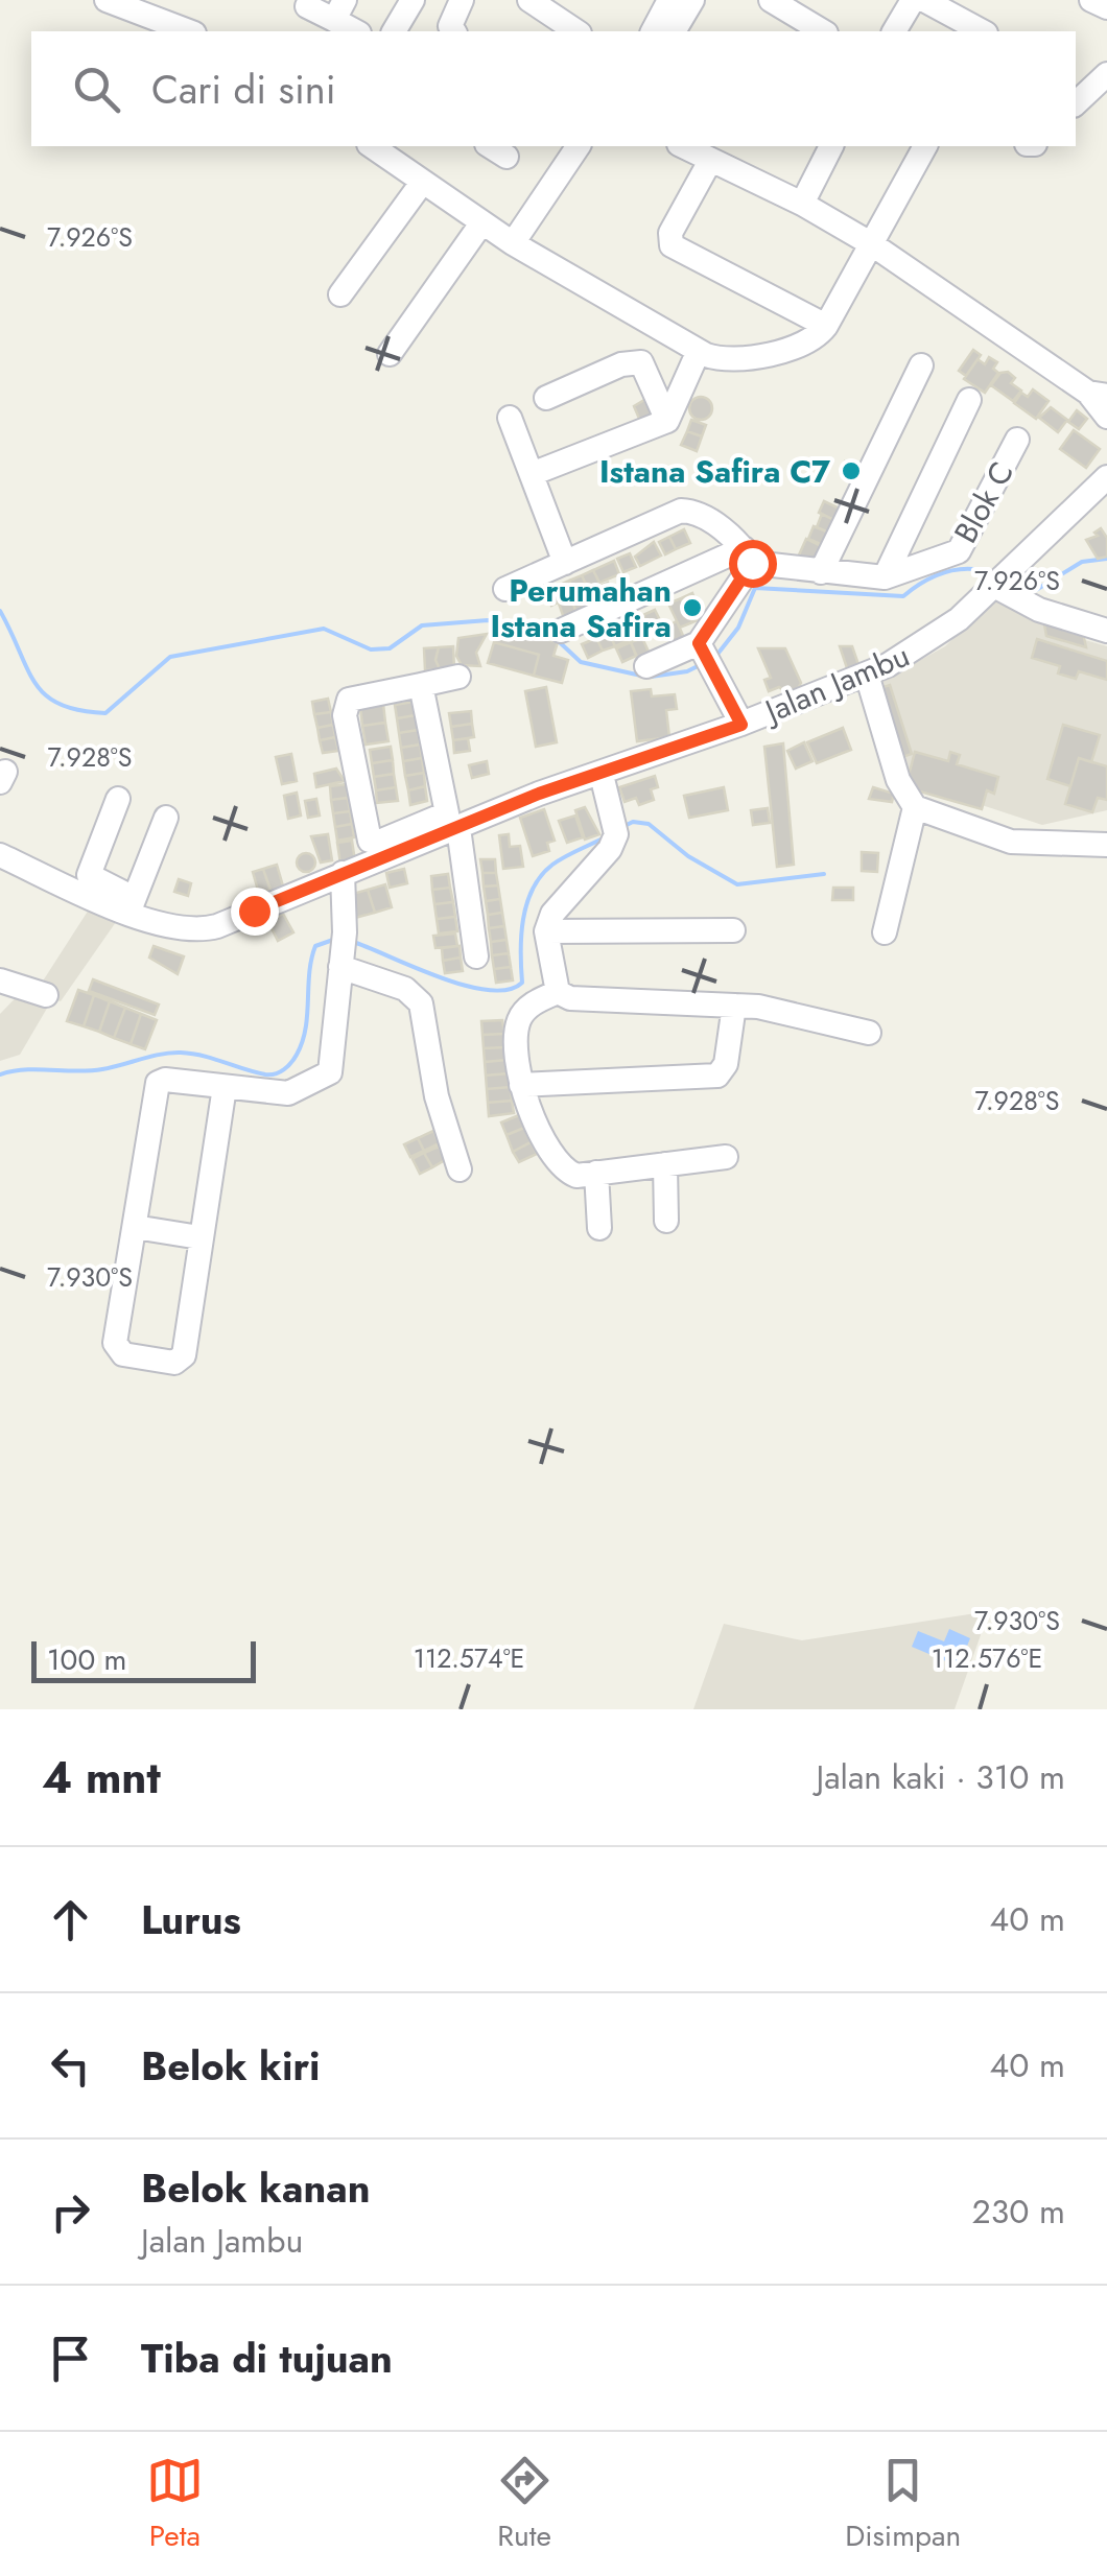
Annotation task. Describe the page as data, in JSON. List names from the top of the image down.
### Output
{
  "streets": {
    "street": ["Blok C", "Jalan Jambu"]
  },
  "places": ["Istana Safira C7", "Perumahan Istana Safira"],
  "scale_bar": "100 m",
  "page": {
    "search": "Cari di sini",
    "scale": "100 m",
    "heading": ["4 mnt", "Jalan kaki · 310 m"],
    "list": [
      ["Lurus", "40 m"],
      ["Belok kiri", "40 m"],
      ["Belok kanan", "Jalan Jambu", "230 m"],
      "Tiba di tujuan"
    ],
    "nav": ["Peta", "Rute", "Disimpan"]
  },
  "coordinates": [
    "7.926°S",
    "7.928°S",
    "7.930°S",
    "112.574°E",
    "112.576°E"
  ]
}
